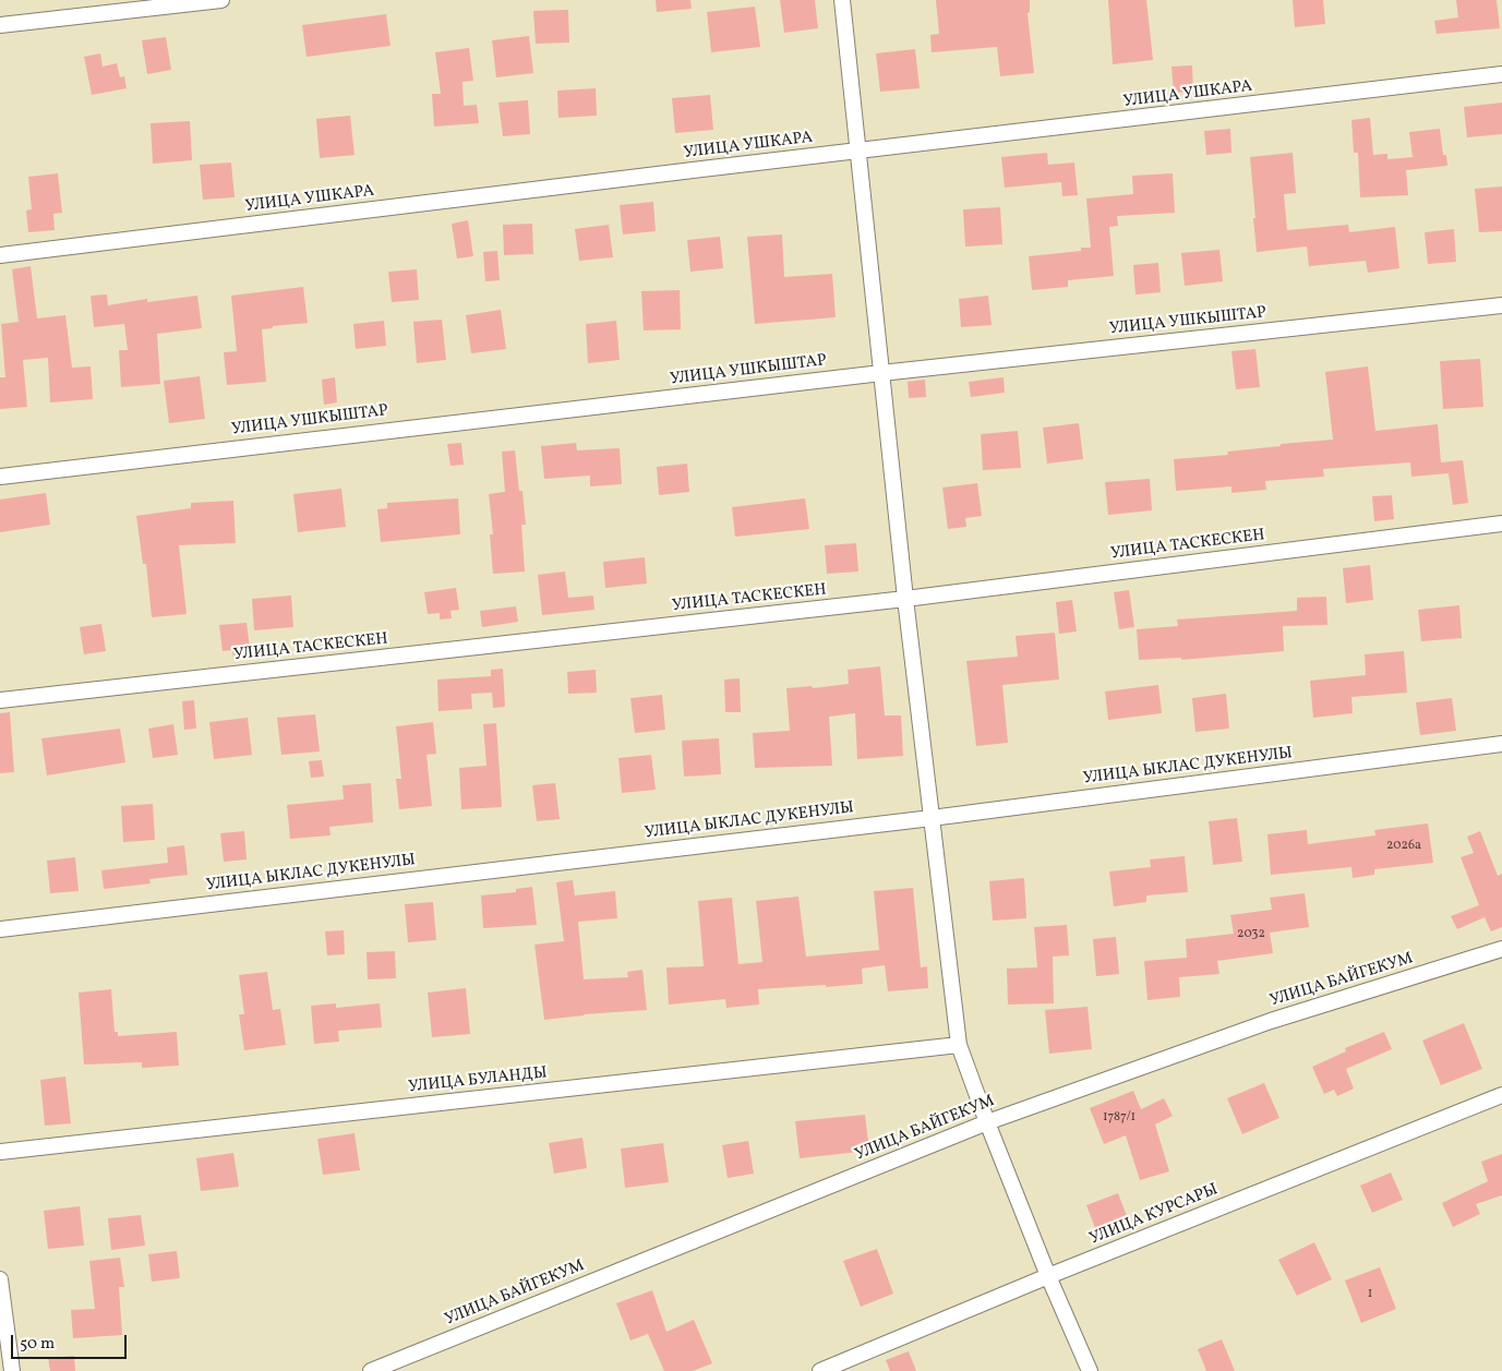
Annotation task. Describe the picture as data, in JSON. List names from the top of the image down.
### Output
{
  "streets": {
    "street": [
      "УЛИЦА УШКАРА",
      "УЛИЦА УШКЫШТАР",
      "УЛИЦА ТАСКЕСКЕН",
      "УЛИЦА ЫКЛАС ДУКЕНУЛЫ",
      "УЛИЦА БАЙГЕКУМ",
      "УЛИЦА БУЛАНДЫ",
      "УЛИЦА КУРСАРЫ"
    ]
  },
  "house_numbers": [
    "2026а",
    "2032",
    "1787/1",
    "1"
  ],
  "scale_bar": "50 m"
}
